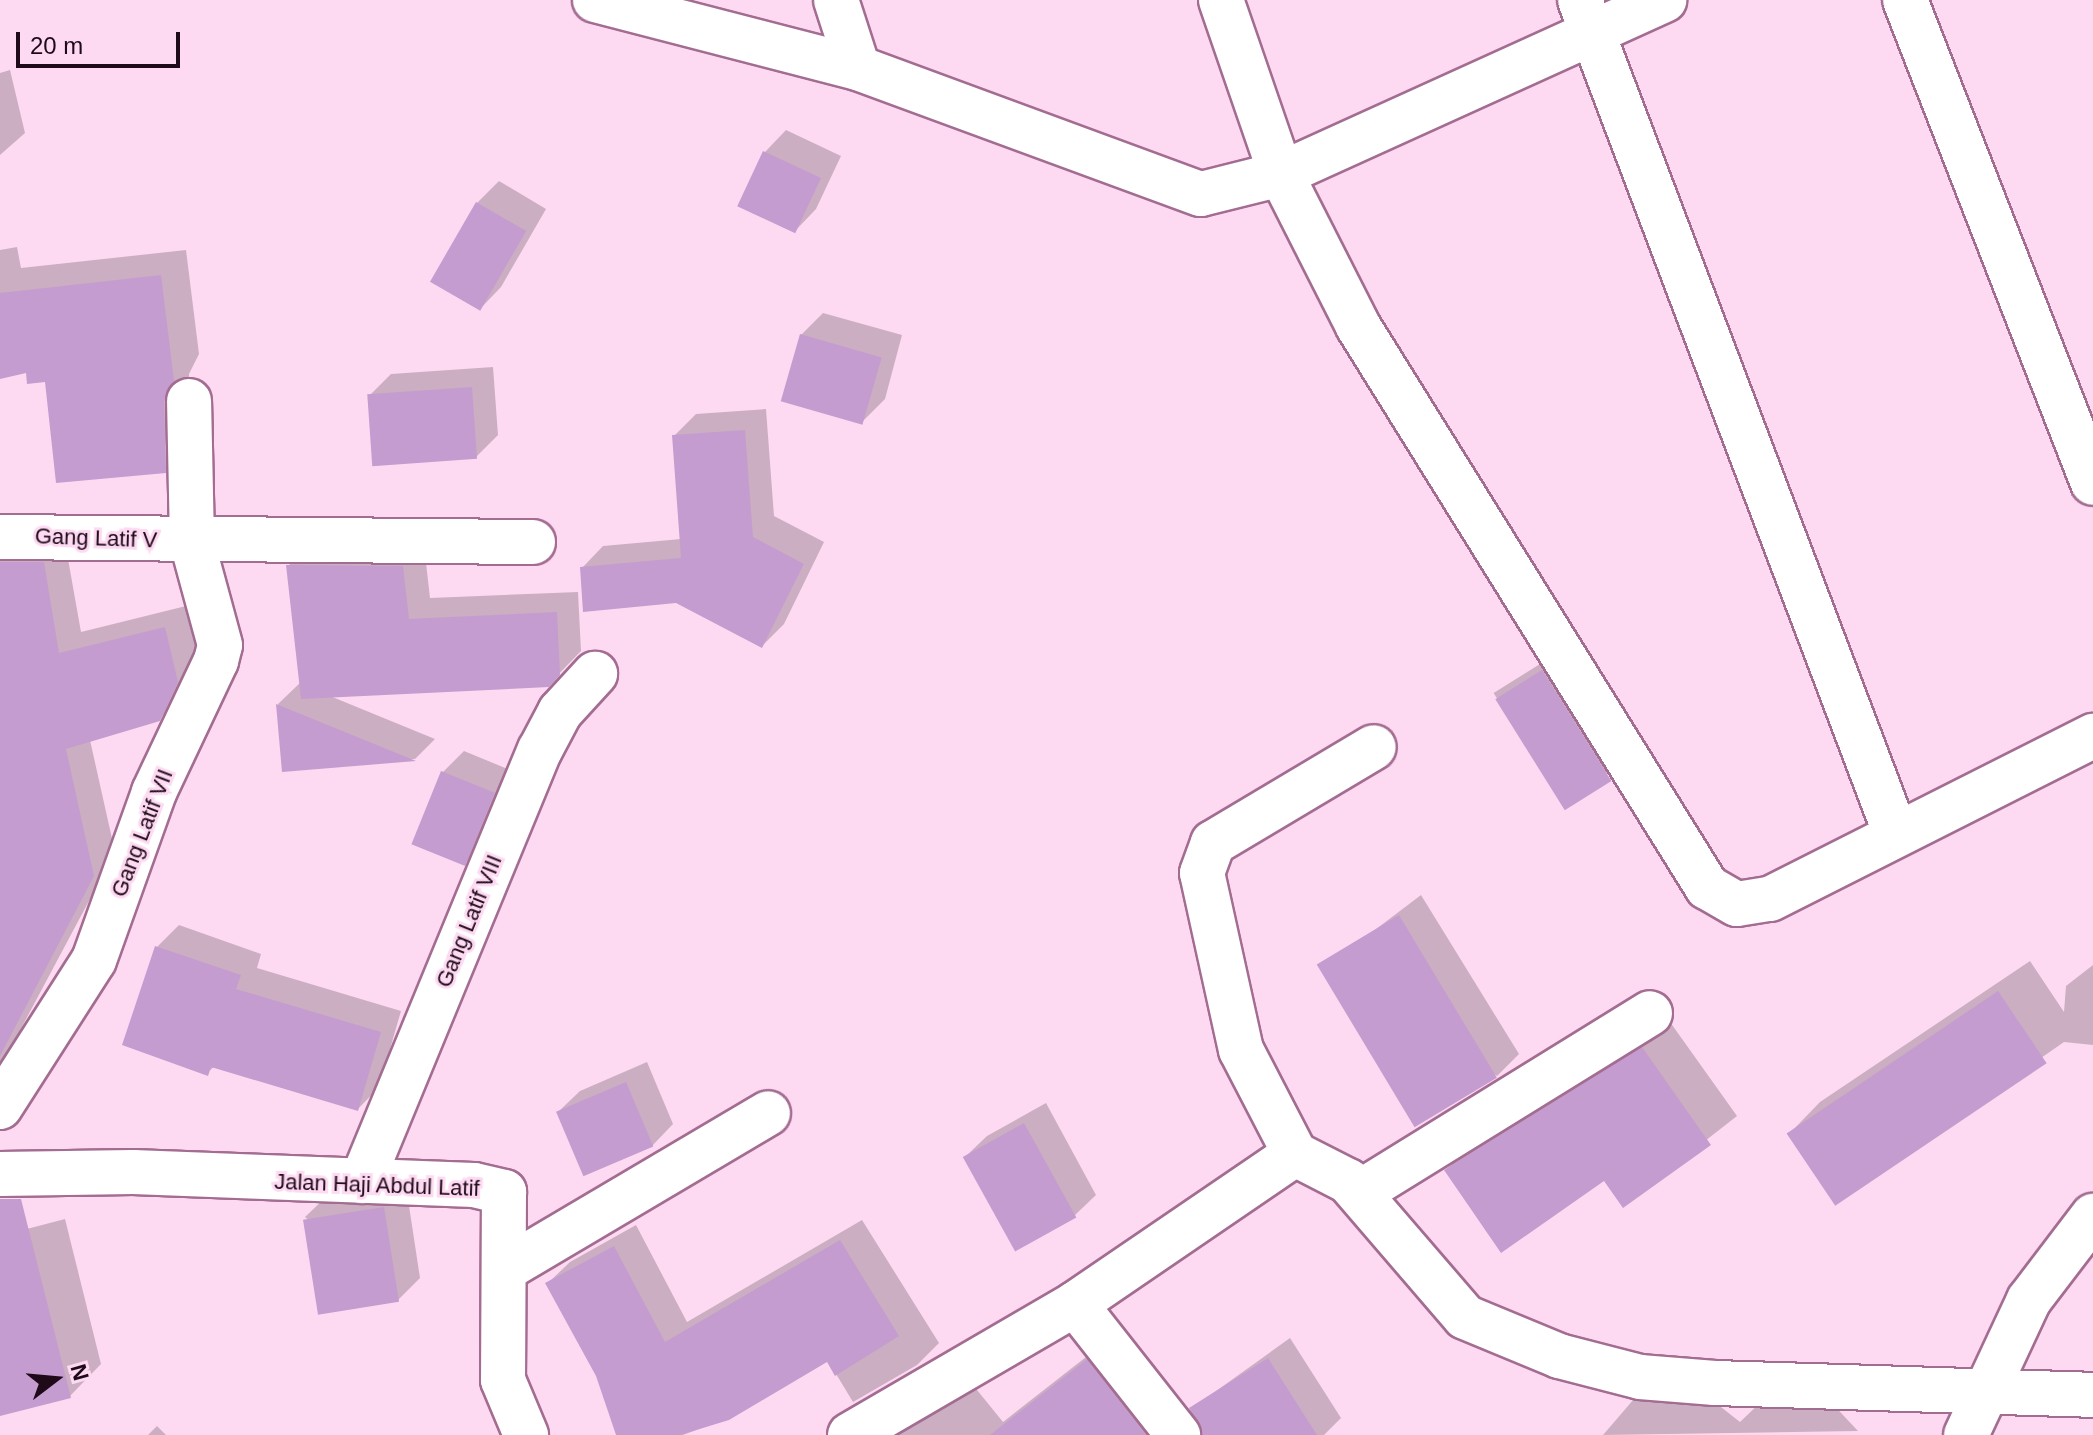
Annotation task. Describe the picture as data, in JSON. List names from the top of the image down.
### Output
{
  "streets": {
    "street": [
      "Gang Latif V",
      "Gang Latif VII",
      "Gang Latif VIII",
      "Jalan Haji Abdul Latif"
    ]
  },
  "crossings": [
    ["Gang Latif V", "Gang Latif VII"],
    ["Gang Latif VIII", "Jalan Haji Abdul Latif"]
  ],
  "scale_bar": "20 m",
  "north": "right"
}
